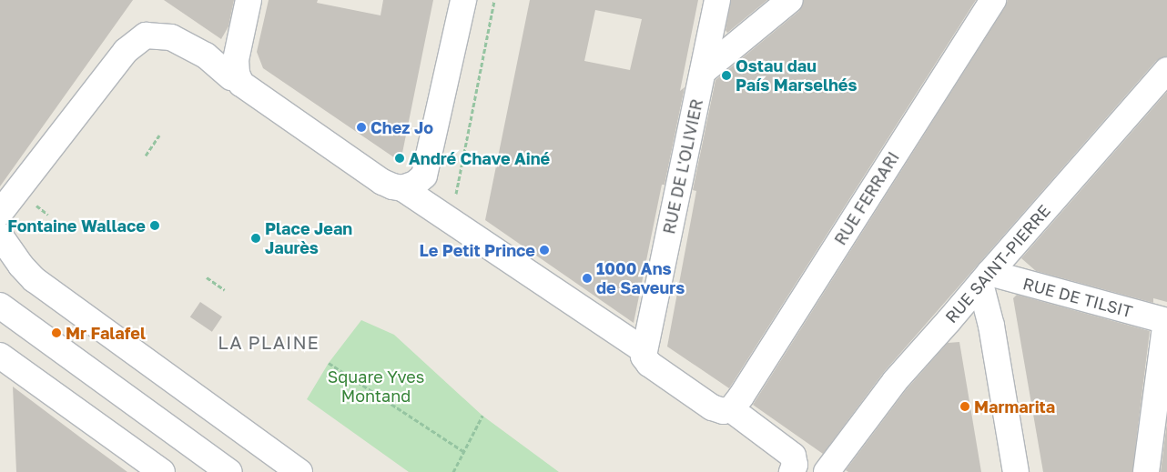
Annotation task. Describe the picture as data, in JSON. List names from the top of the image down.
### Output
{
  "streets": {
    "street": [
      "RUE DE L'OLIVIER",
      "RUE FERRARI",
      "RUE SAINT-PIERRE",
      "RUE DE TILSIT"
    ]
  },
  "crossings": [
    ["RUE SAINT-PIERRE", "RUE DE TILSIT"]
  ],
  "districts": ["LA PLAINE"],
  "parks": ["Square Yves Montand"],
  "places": [
    "Ostau dau País Marselhés",
    "Chez Jo",
    "André Chave Ainé",
    "Fontaine Wallace",
    "Place Jean Jaurès",
    "Le Petit Prince",
    "1000 Ans de Saveurs",
    "Mr Falafel",
    "Marmarita"
  ]
}
